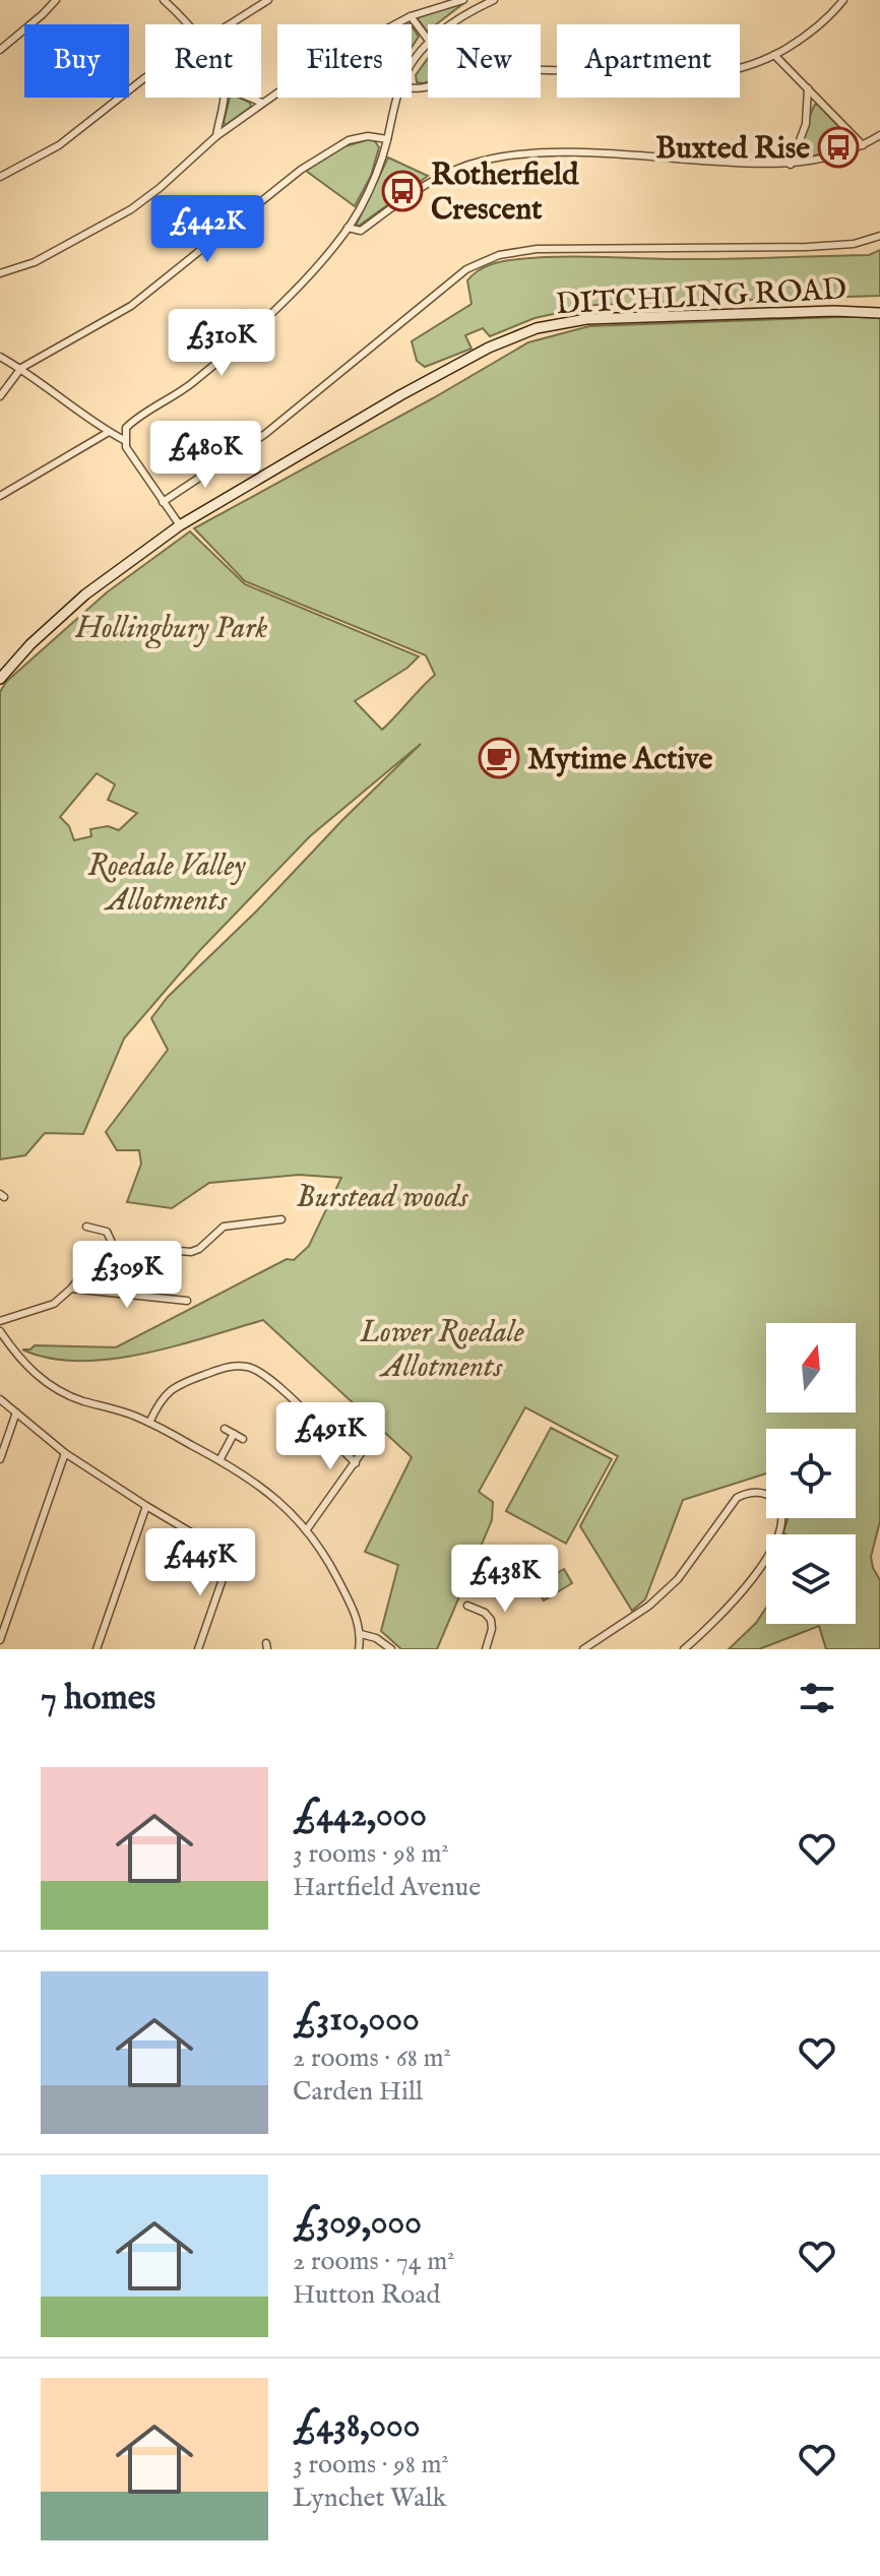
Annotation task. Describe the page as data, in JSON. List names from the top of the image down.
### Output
{
  "streets": {
    "street": ["DITCHLING ROAD"]
  },
  "parks": [
    "Hollingbury Park",
    "Roedale Valley Allotments",
    "Burstead woods",
    "Lower Roedale Allotments"
  ],
  "places": {
    "bus stop": ["Buxted Rise", "Rotherfield Crescent"],
    "cafe": ["Mytime Active"]
  },
  "north": "top",
  "page": {
    "chip": [
      "Buy",
      "Rent",
      "Filters",
      "New",
      "Apartment"
    ],
    "price": [
      "£442K",
      "£310K",
      "£480K",
      "£309K",
      "£491K",
      "£445K",
      "£438K"
    ],
    "heading": "7 homes",
    "list": [
      {
        "name": "£442,000",
        "note": "3 rooms · 98 m² · Hartfield Avenue"
      },
      {
        "name": "£310,000",
        "note": "2 rooms · 68 m² · Carden Hill"
      },
      {
        "name": "£309,000",
        "note": "2 rooms · 74 m² · Hutton Road"
      },
      {
        "name": "£438,000",
        "note": "3 rooms · 98 m² · Lynchet Walk"
      }
    ]
  }
}
